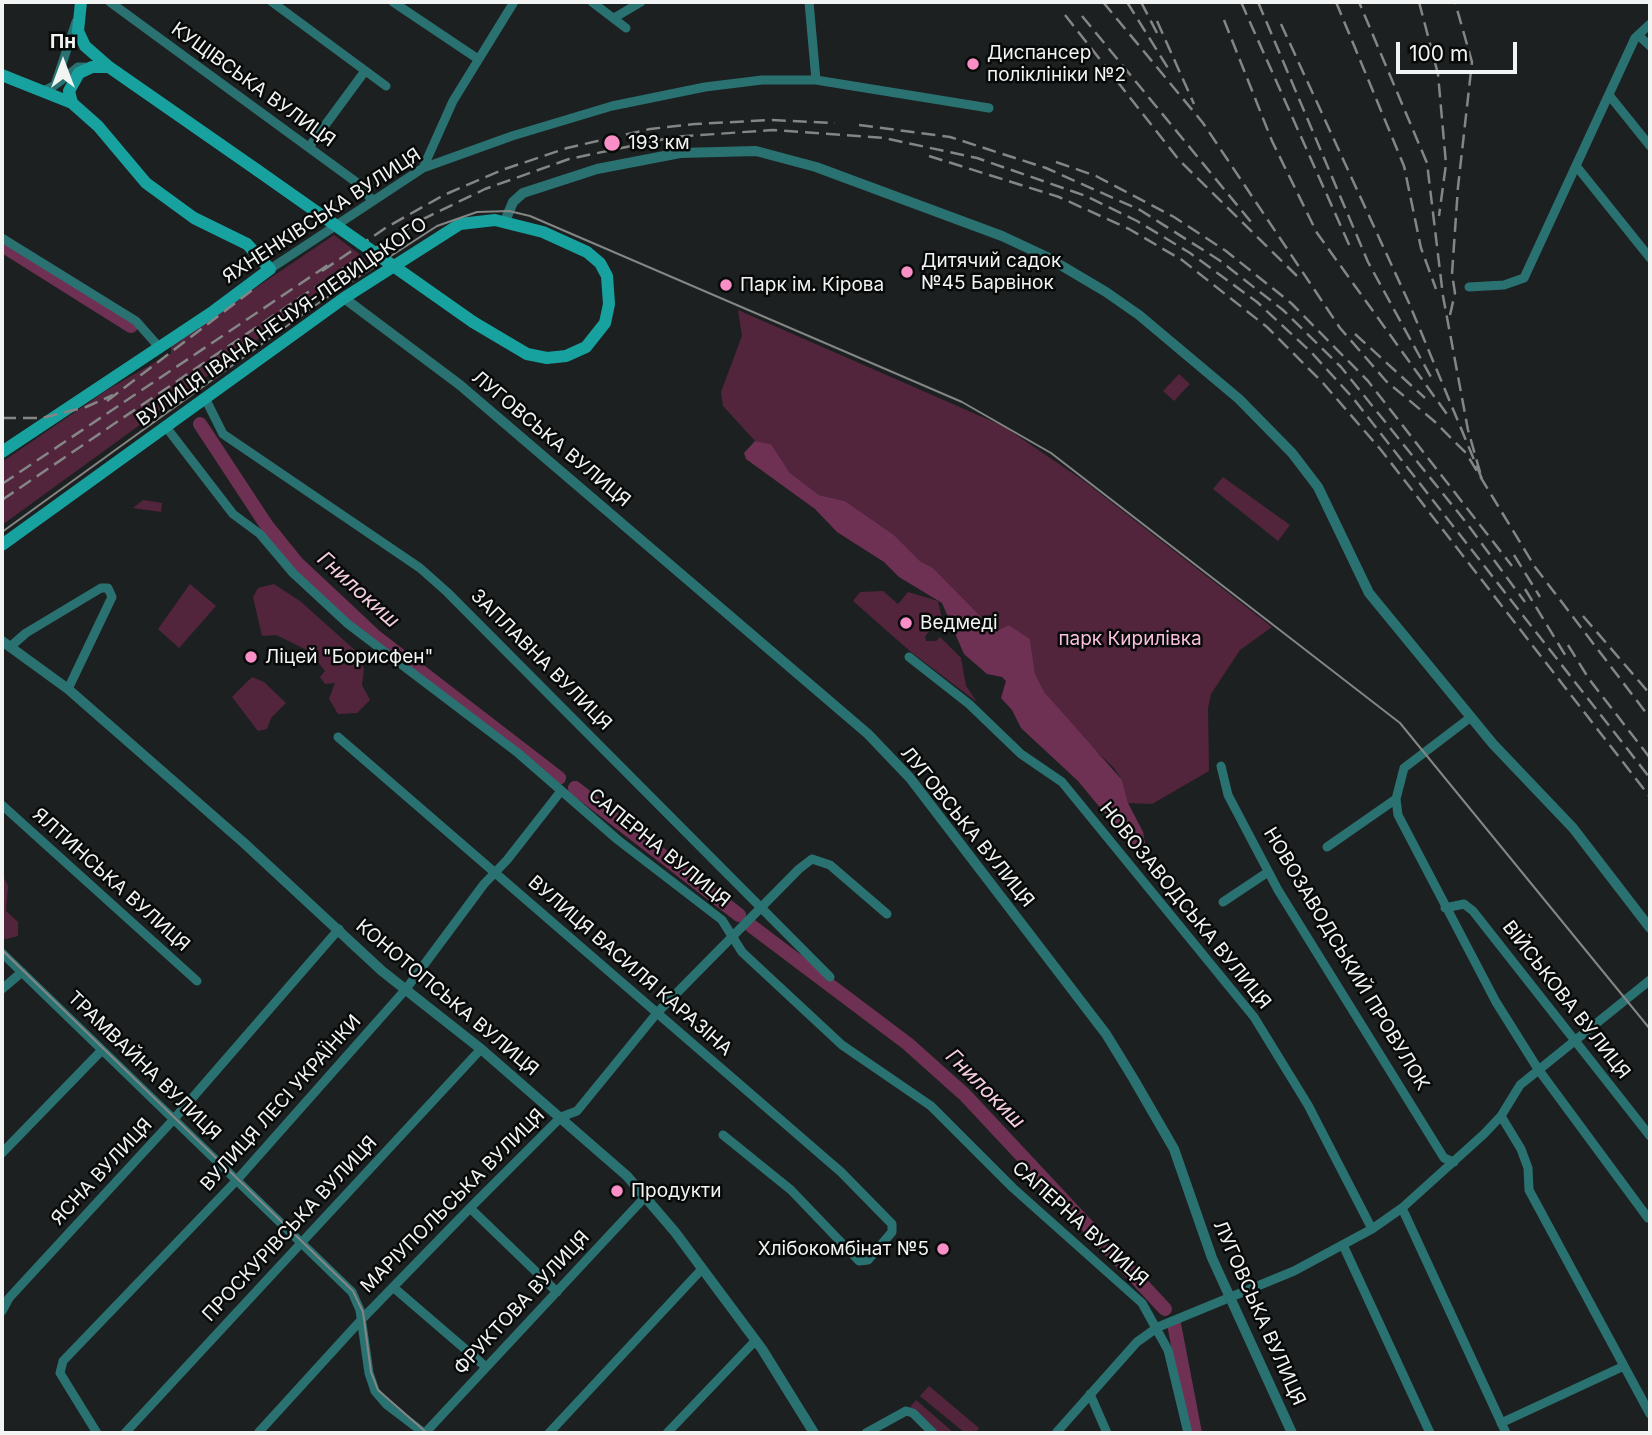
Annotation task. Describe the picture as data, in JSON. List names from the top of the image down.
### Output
{
  "streets": {
    "main road": ["ЯХНЕНКІВСЬКА ВУЛИЦЯ", "ВУЛИЦЯ ІВАНА НЕЧУЯ-ЛЕВИЦЬКОГО"],
    "street": [
      "КУЩІВСЬКА ВУЛИЦЯ",
      "ЛУГОВСЬКА ВУЛИЦЯ",
      "ЗАПЛАВНА ВУЛИЦЯ",
      "САПЕРНА ВУЛИЦЯ",
      "ЯЛТИНСЬКА ВУЛИЦЯ",
      "НОВОЗАВОДСЬКА ВУЛИЦЯ",
      "НОВОЗАВОДСЬКИЙ ПРОВУЛОК",
      "ВУЛИЦЯ ВАСИЛЯ КАРАЗІНА",
      "КОНОТОПСЬКА ВУЛИЦЯ",
      "ВІЙСЬКОВА ВУЛИЦЯ",
      "ТРАМВАЙНА ВУЛИЦЯ",
      "ВУЛИЦЯ ЛЕСІ УКРАЇНКИ",
      "ЯСНА ВУЛИЦЯ",
      "МАРІУПОЛЬСЬКА ВУЛИЦЯ",
      "ПРОСКУРІВСЬКА ВУЛИЦЯ",
      "ФРУКТОВА ВУЛИЦЯ"
    ]
  },
  "crossings": [
    ["КУЩІВСЬКА ВУЛИЦЯ", "ЯХНЕНКІВСЬКА ВУЛИЦЯ"],
    ["ВУЛИЦЯ ІВАНА НЕЧУЯ-ЛЕВИЦЬКОГО", "ЛУГОВСЬКА ВУЛИЦЯ"],
    ["ВУЛИЦЯ ІВАНА НЕЧУЯ-ЛЕВИЦЬКОГО", "ЗАПЛАВНА ВУЛИЦЯ"],
    ["ВУЛИЦЯ ІВАНА НЕЧУЯ-ЛЕВИЦЬКОГО", "САПЕРНА ВУЛИЦЯ"],
    ["ЗАПЛАВНА ВУЛИЦЯ", "МАРІУПОЛЬСЬКА ВУЛИЦЯ"],
    ["САПЕРНА ВУЛИЦЯ", "ВУЛИЦЯ ЛЕСІ УКРАЇНКИ"],
    ["САПЕРНА ВУЛИЦЯ", "МАРІУПОЛЬСЬКА ВУЛИЦЯ"],
    ["ВУЛИЦЯ ВАСИЛЯ КАРАЗІНА", "ВУЛИЦЯ ЛЕСІ УКРАЇНКИ"],
    ["ВУЛИЦЯ ВАСИЛЯ КАРАЗІНА", "МАРІУПОЛЬСЬКА ВУЛИЦЯ"],
    ["КОНОТОПСЬКА ВУЛИЦЯ", "ВУЛИЦЯ ЛЕСІ УКРАЇНКИ"],
    ["КОНОТОПСЬКА ВУЛИЦЯ", "ЯСНА ВУЛИЦЯ"],
    ["КОНОТОПСЬКА ВУЛИЦЯ", "МАРІУПОЛЬСЬКА ВУЛИЦЯ"],
    ["КОНОТОПСЬКА ВУЛИЦЯ", "ПРОСКУРІВСЬКА ВУЛИЦЯ"],
    ["КОНОТОПСЬКА ВУЛИЦЯ", "ФРУКТОВА ВУЛИЦЯ"],
    ["ТРАМВАЙНА ВУЛИЦЯ", "ВУЛИЦЯ ЛЕСІ УКРАЇНКИ"],
    ["ТРАМВАЙНА ВУЛИЦЯ", "ЯСНА ВУЛИЦЯ"],
    ["ТРАМВАЙНА ВУЛИЦЯ", "МАРІУПОЛЬСЬКА ВУЛИЦЯ"],
    ["ТРАМВАЙНА ВУЛИЦЯ", "ПРОСКУРІВСЬКА ВУЛИЦЯ"],
    ["ТРАМВАЙНА ВУЛИЦЯ", "ФРУКТОВА ВУЛИЦЯ"]
  ],
  "water": ["Гнилокиш"],
  "parks": ["парк Кирилівка"],
  "places": [
    "Диспансер поліклініки №2",
    "193 км",
    "Дитячий садок №45 Барвінок",
    "Парк ім. Кірова",
    "Ведмеді",
    "Ліцей \"Борисфен\"",
    "Продукти",
    "Хлібокомбінат №5"
  ],
  "scale_bar": "100 m",
  "north": "top"
}
